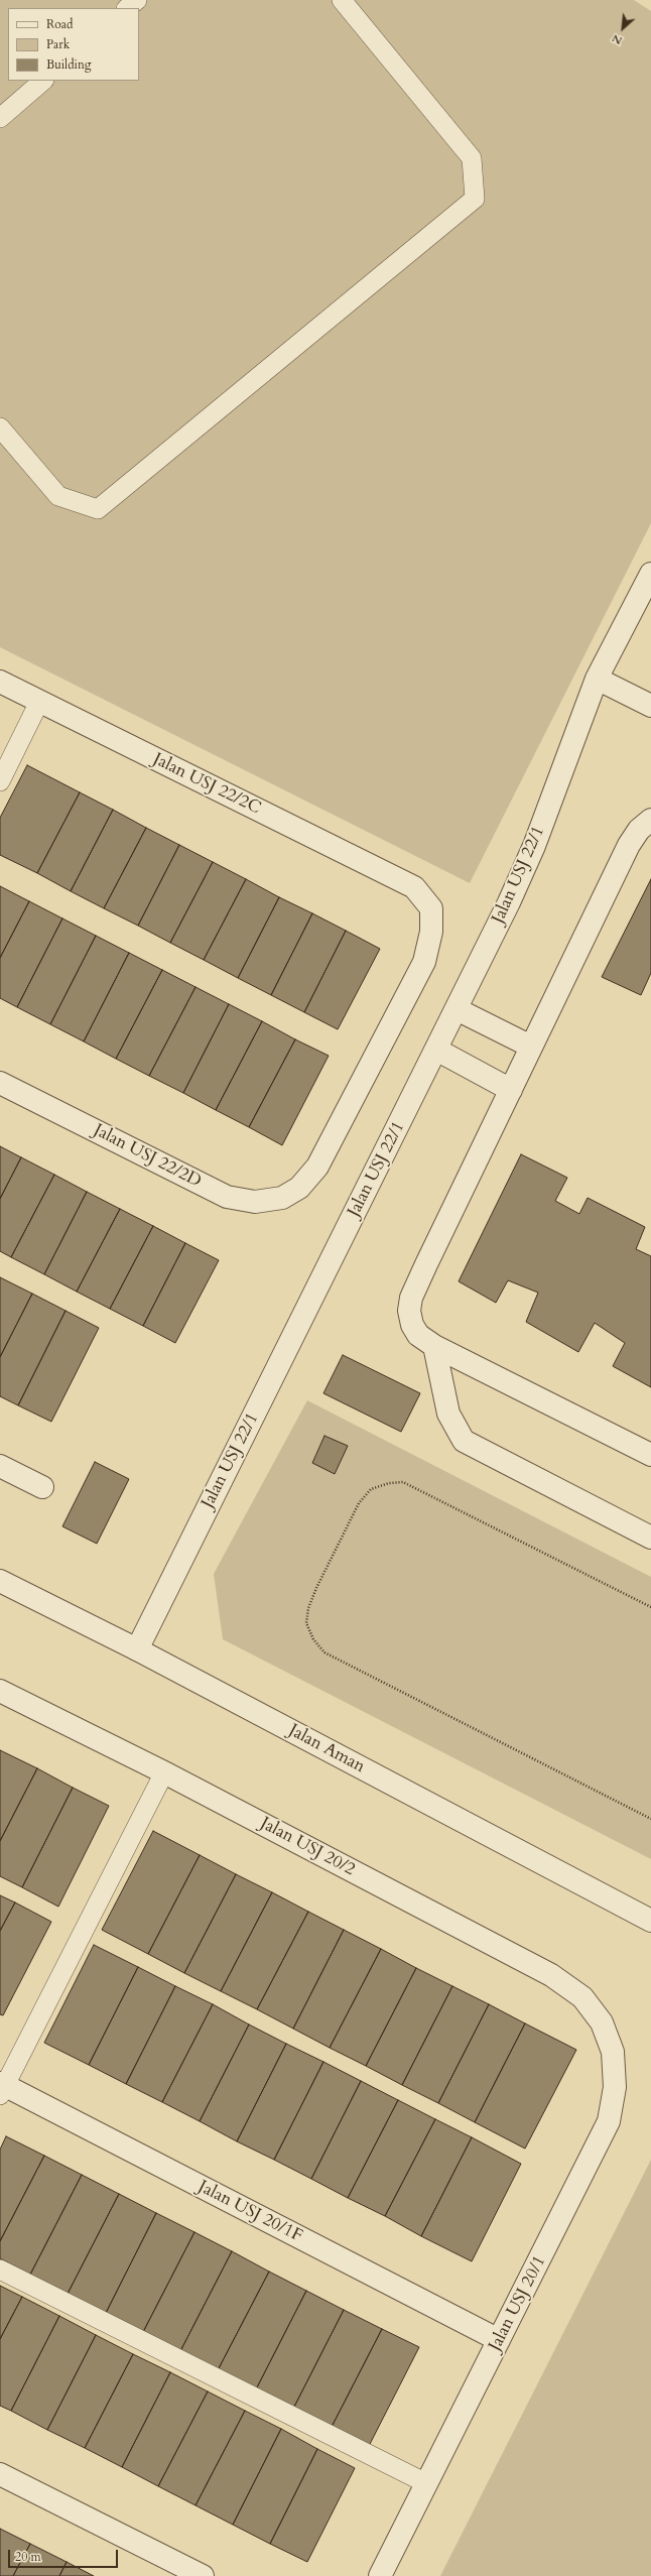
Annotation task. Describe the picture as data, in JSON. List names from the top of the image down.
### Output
{
  "streets": {
    "street": [
      "Jalan USJ 22/2C",
      "Jalan USJ 22/1",
      "Jalan USJ 22/2D",
      "Jalan Aman",
      "Jalan USJ 20/2",
      "Jalan USJ 20/1F",
      "Jalan USJ 20/1"
    ]
  },
  "crossings": [
    ["Jalan USJ 22/2C", "Jalan USJ 22/2D"],
    ["Jalan USJ 22/1", "Jalan Aman"],
    ["Jalan USJ 20/2", "Jalan USJ 20/1"],
    ["Jalan USJ 20/1F", "Jalan USJ 20/1"]
  ],
  "legend": ["Road", "Park", "Building"],
  "scale_bar": "20 m",
  "north": "bottom left"
}
